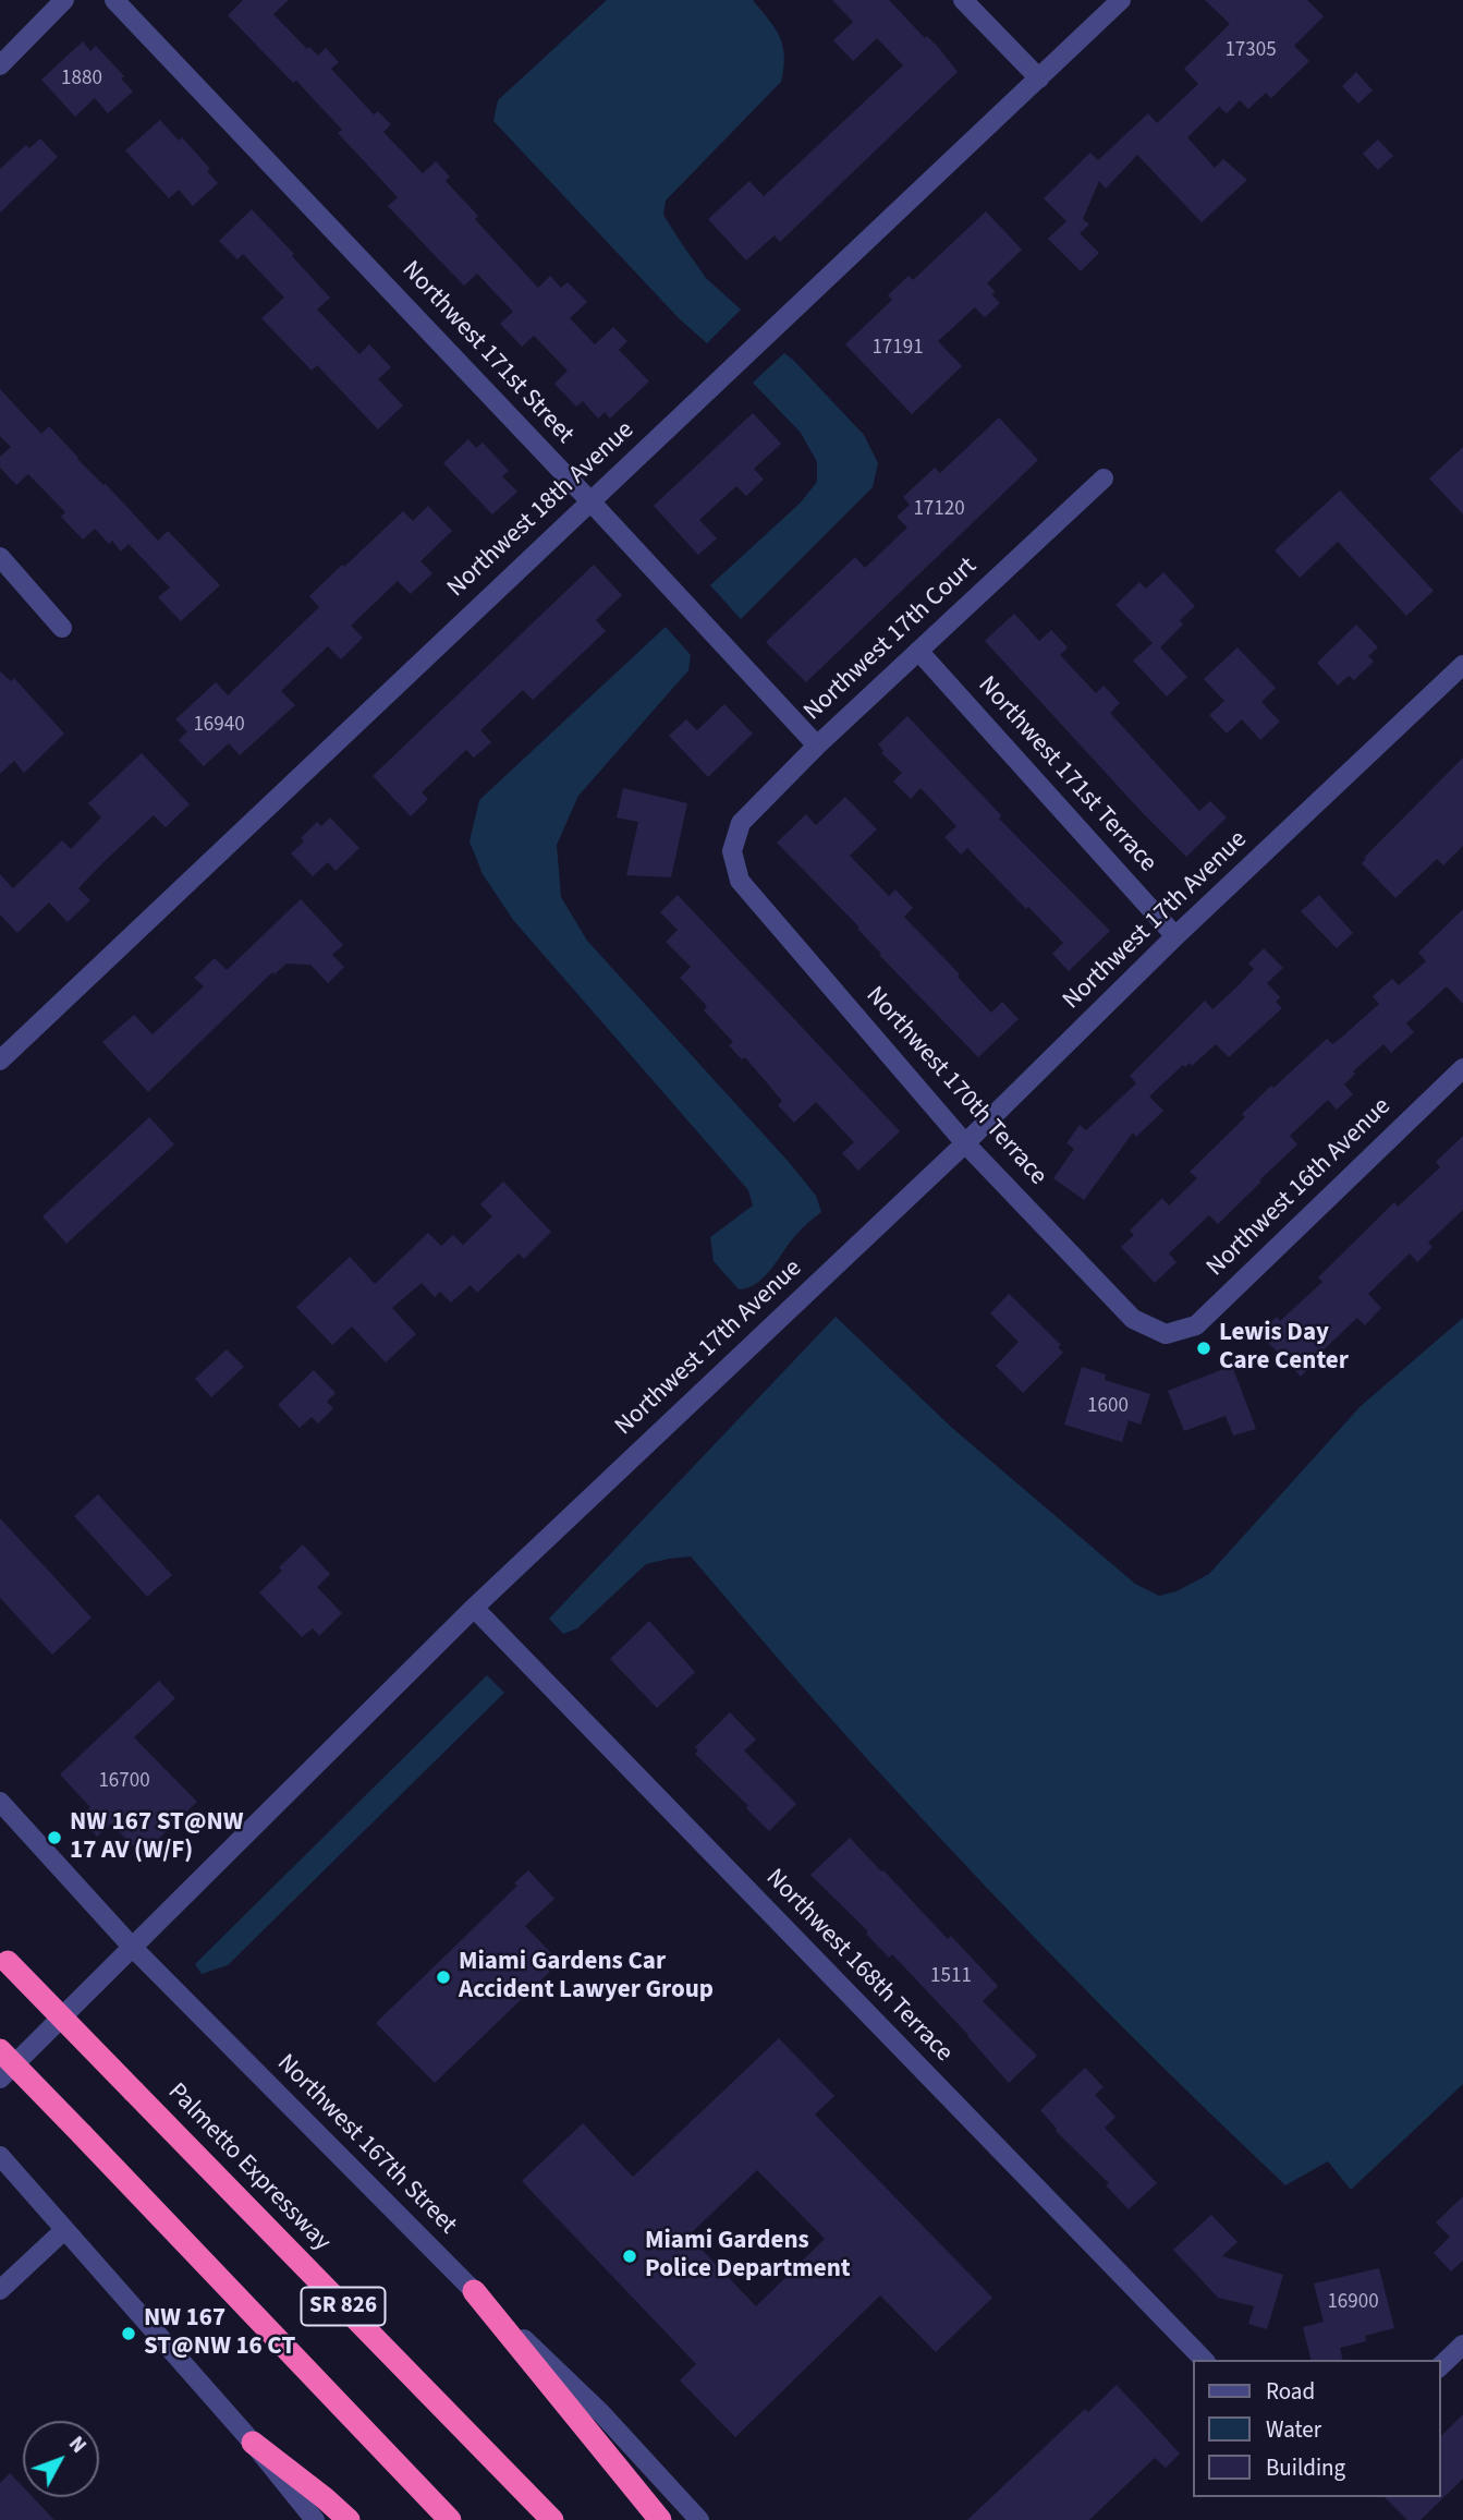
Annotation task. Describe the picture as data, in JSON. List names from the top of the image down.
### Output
{
  "streets": {
    "highway": ["Palmetto Expressway", "SR 826"],
    "street": [
      "Northwest 171st Street",
      "Northwest 18th Avenue",
      "Northwest 17th Court",
      "Northwest 171st Terrace",
      "Northwest 17th Avenue",
      "Northwest 170th Terrace",
      "Northwest 16th Avenue",
      "Northwest 168th Terrace",
      "Northwest 167th Street"
    ]
  },
  "crossings": [
    ["Northwest 171st Street", "Northwest 18th Avenue"],
    ["Northwest 171st Street", "Northwest 17th Court"],
    ["Northwest 17th Court", "Northwest 171st Terrace"],
    ["Northwest 17th Court", "Northwest 170th Terrace"],
    ["Northwest 171st Terrace", "Northwest 17th Avenue"],
    ["Northwest 17th Avenue", "Northwest 170th Terrace"],
    ["Northwest 17th Avenue", "Northwest 168th Terrace"],
    ["Northwest 17th Avenue", "Northwest 167th Street"],
    ["Northwest 170th Terrace", "Northwest 16th Avenue"]
  ],
  "places": [
    "Lewis Day Care Center",
    "NW 167 ST@NW 17 AV (W/F)",
    "Miami Gardens Car Accident Lawyer Group",
    "Miami Gardens Police Department",
    "NW 167 ST@NW 16 CT"
  ],
  "house_numbers": [
    "17305",
    "1880",
    "17191",
    "17120",
    "16940",
    "1600",
    "16700",
    "1511",
    "16900"
  ],
  "legend": ["Road", "Water", "Building"],
  "north": "top right"
}
